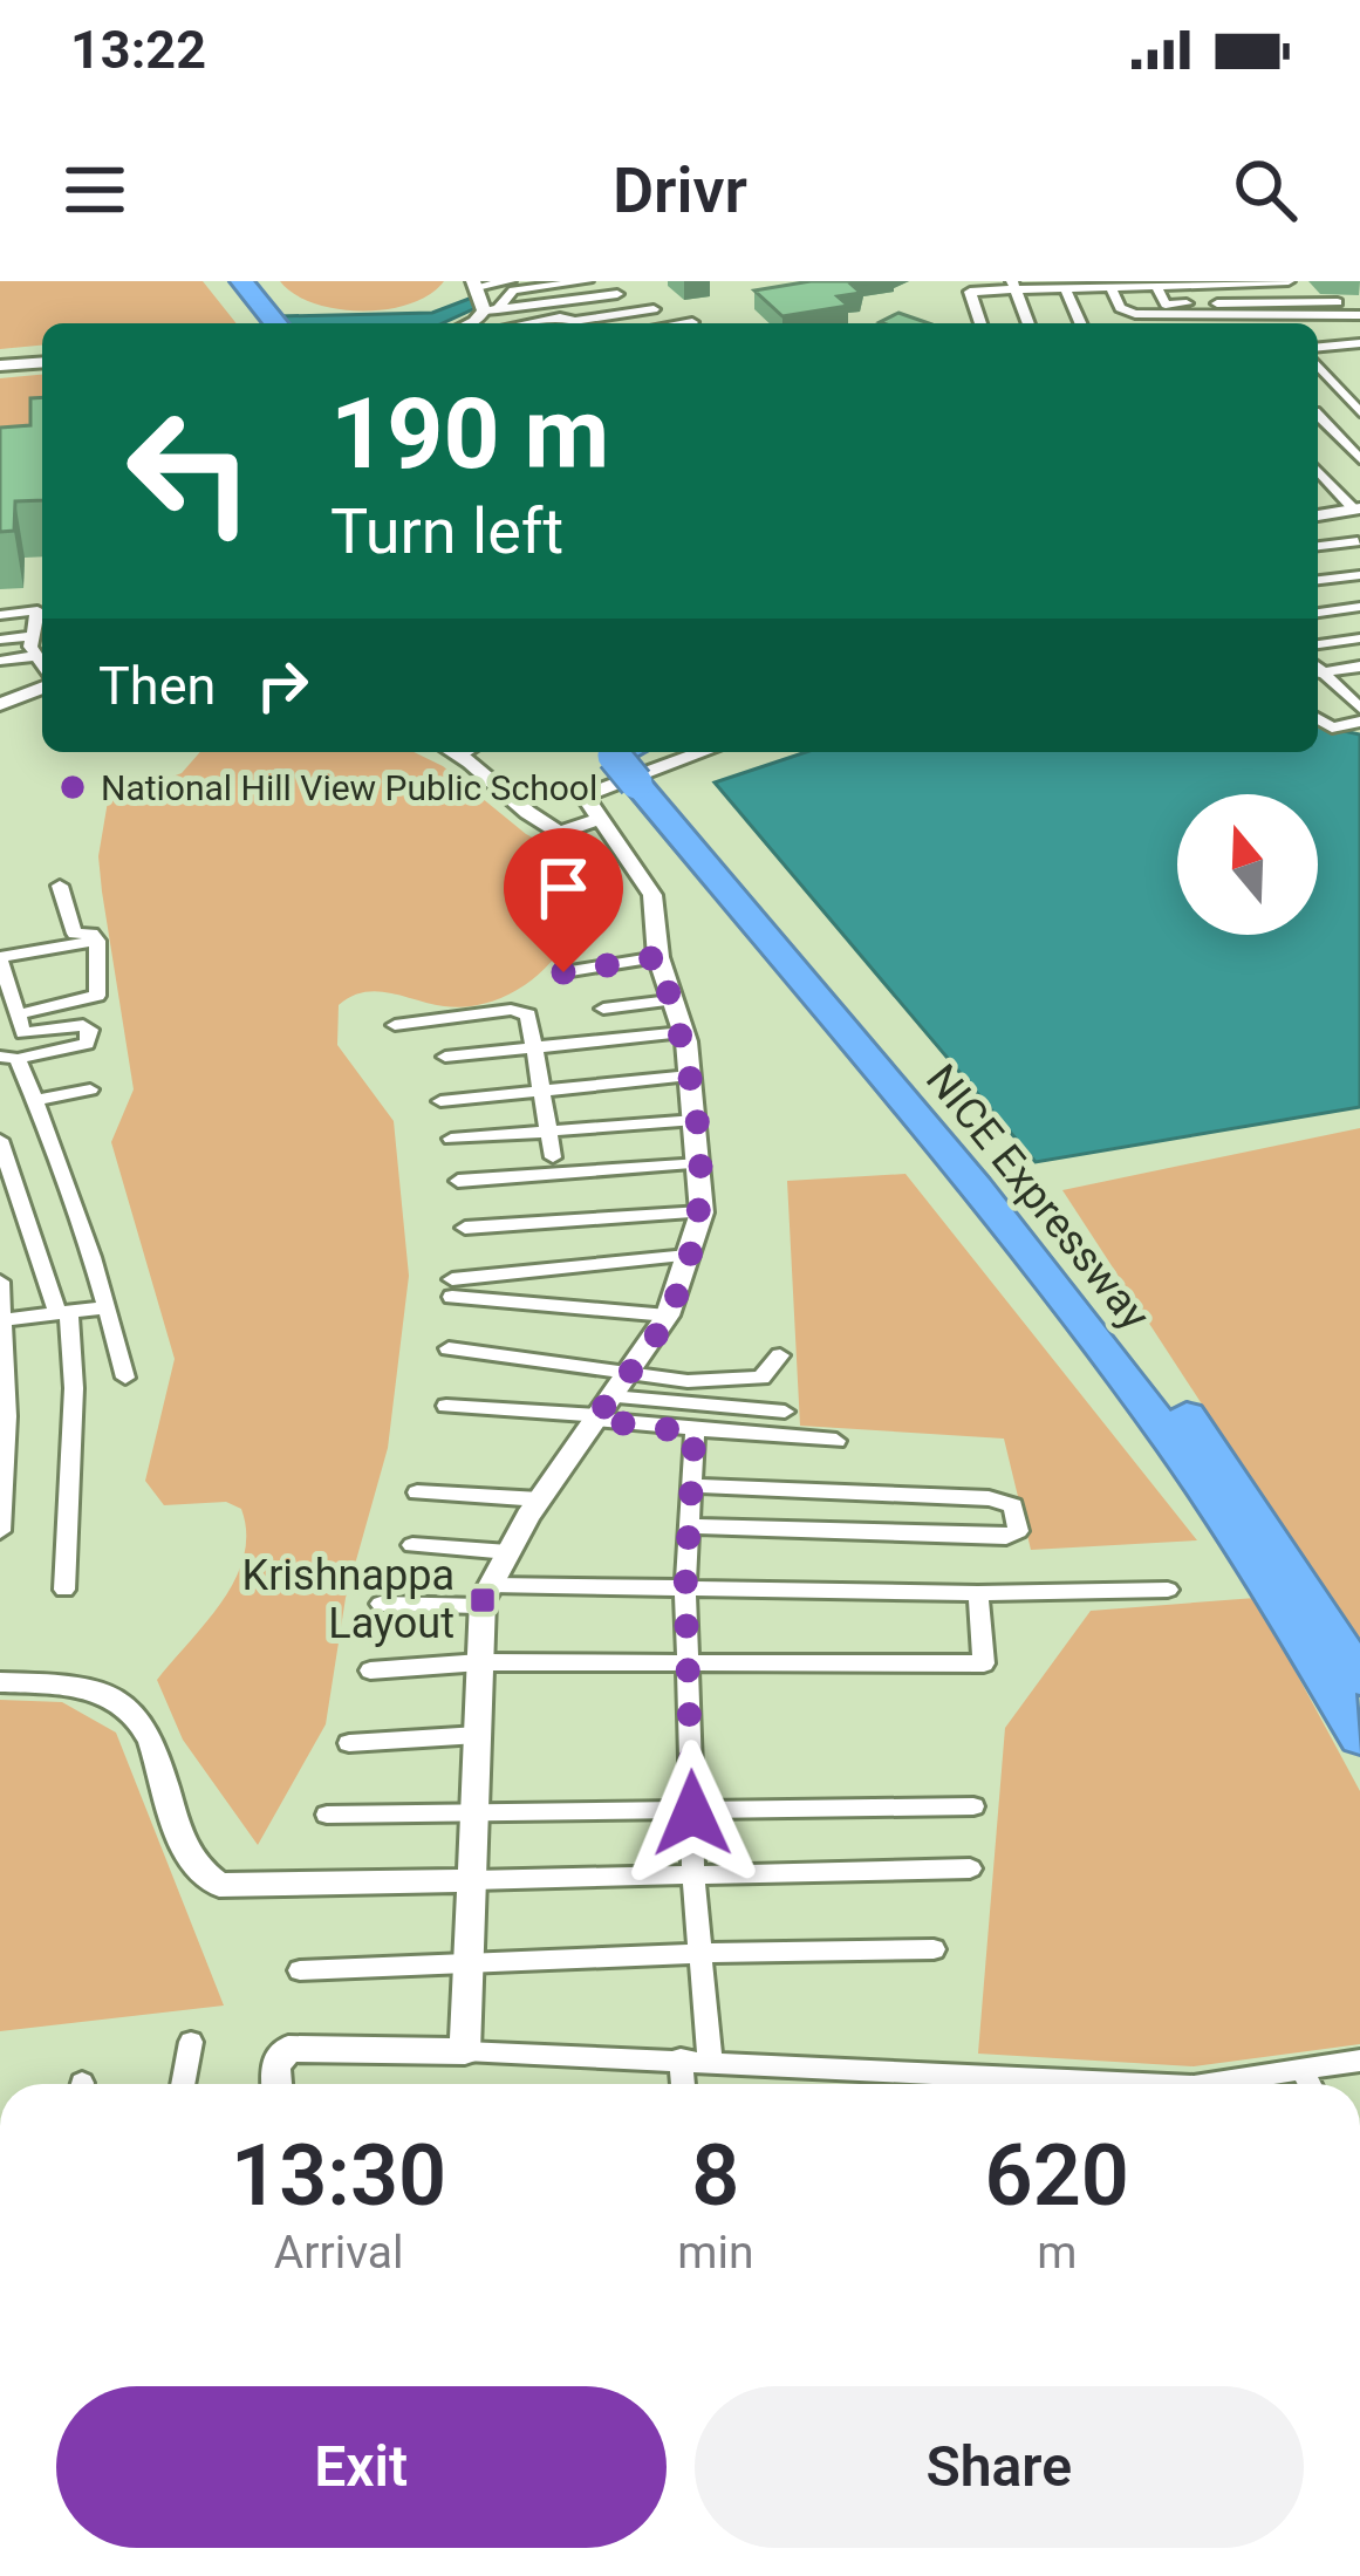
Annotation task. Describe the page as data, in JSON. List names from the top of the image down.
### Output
{
  "streets": {
    "highway": ["NICE Expressway"]
  },
  "places": {
    "other": ["National Hill View Public School"],
    "transit": ["Krishnappa Layout"]
  },
  "north": "top",
  "page": {
    "status": "13:22",
    "header": "Drivr",
    "turn": ["190 m", "Turn left"],
    "then": "Then",
    "eta": [
      "13:30",
      "Arrival",
      "8",
      "min",
      "620",
      "m"
    ],
    "buttons": ["Exit", "Share"]
  }
}
